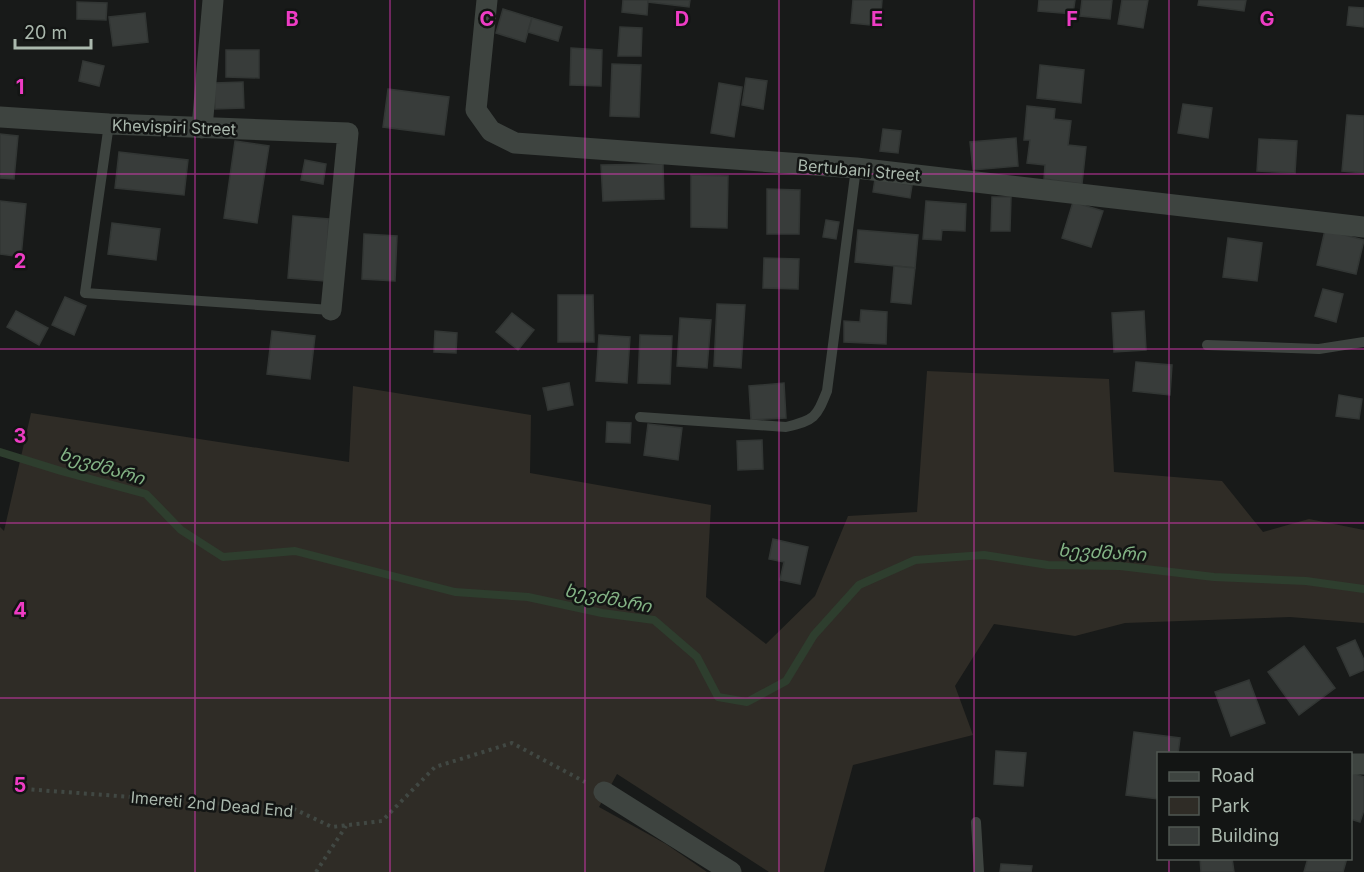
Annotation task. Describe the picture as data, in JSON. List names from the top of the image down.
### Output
{
  "streets": {
    "street": ["Khevispiri Street", "Bertubani Street"],
    "path": ["Imereti 2nd Dead End"]
  },
  "water": ["ხევძმარი"],
  "legend": ["Road", "Park", "Building"],
  "scale_bar": "20 m",
  "grid": {
    "columns": [
      "B",
      "C",
      "D",
      "E",
      "F",
      "G"
    ],
    "rows": [
      "1",
      "2",
      "3",
      "4",
      "5"
    ]
  }
}
